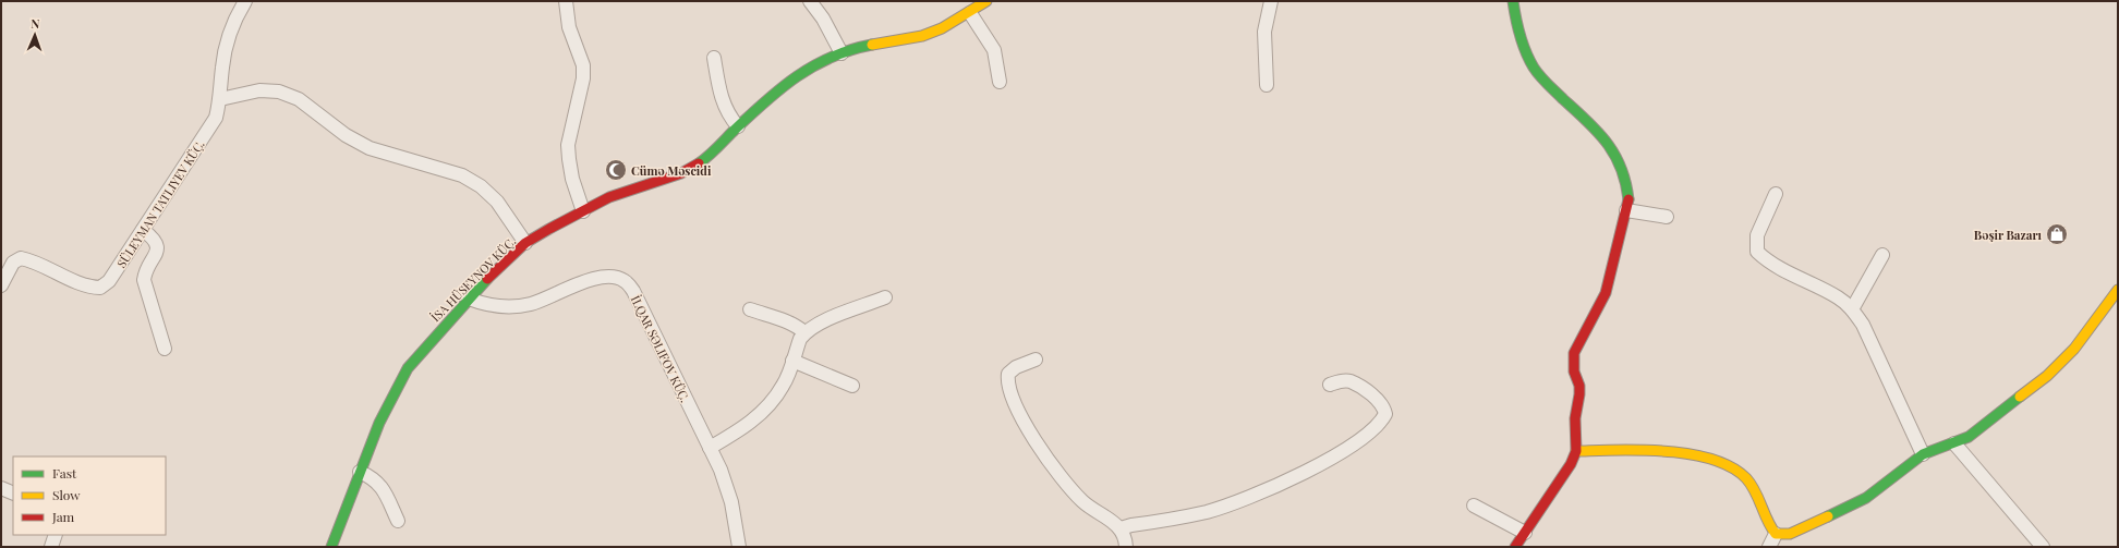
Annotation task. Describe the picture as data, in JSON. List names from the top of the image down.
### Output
{
  "streets": {
    "street": ["İSA HÜSEYNOV KÜÇ.", "İLQAR SƏLIFOV KÜÇ."]
  },
  "crossings": [
    ["İSA HÜSEYNOV KÜÇ.", "İLQAR SƏLIFOV KÜÇ."]
  ],
  "places": {
    "mosque": ["Cümə Məscidi"],
    "shop": ["Bəşir Bazarı"]
  },
  "legend": ["Fast", "Slow", "Jam"],
  "north": "top"
}
